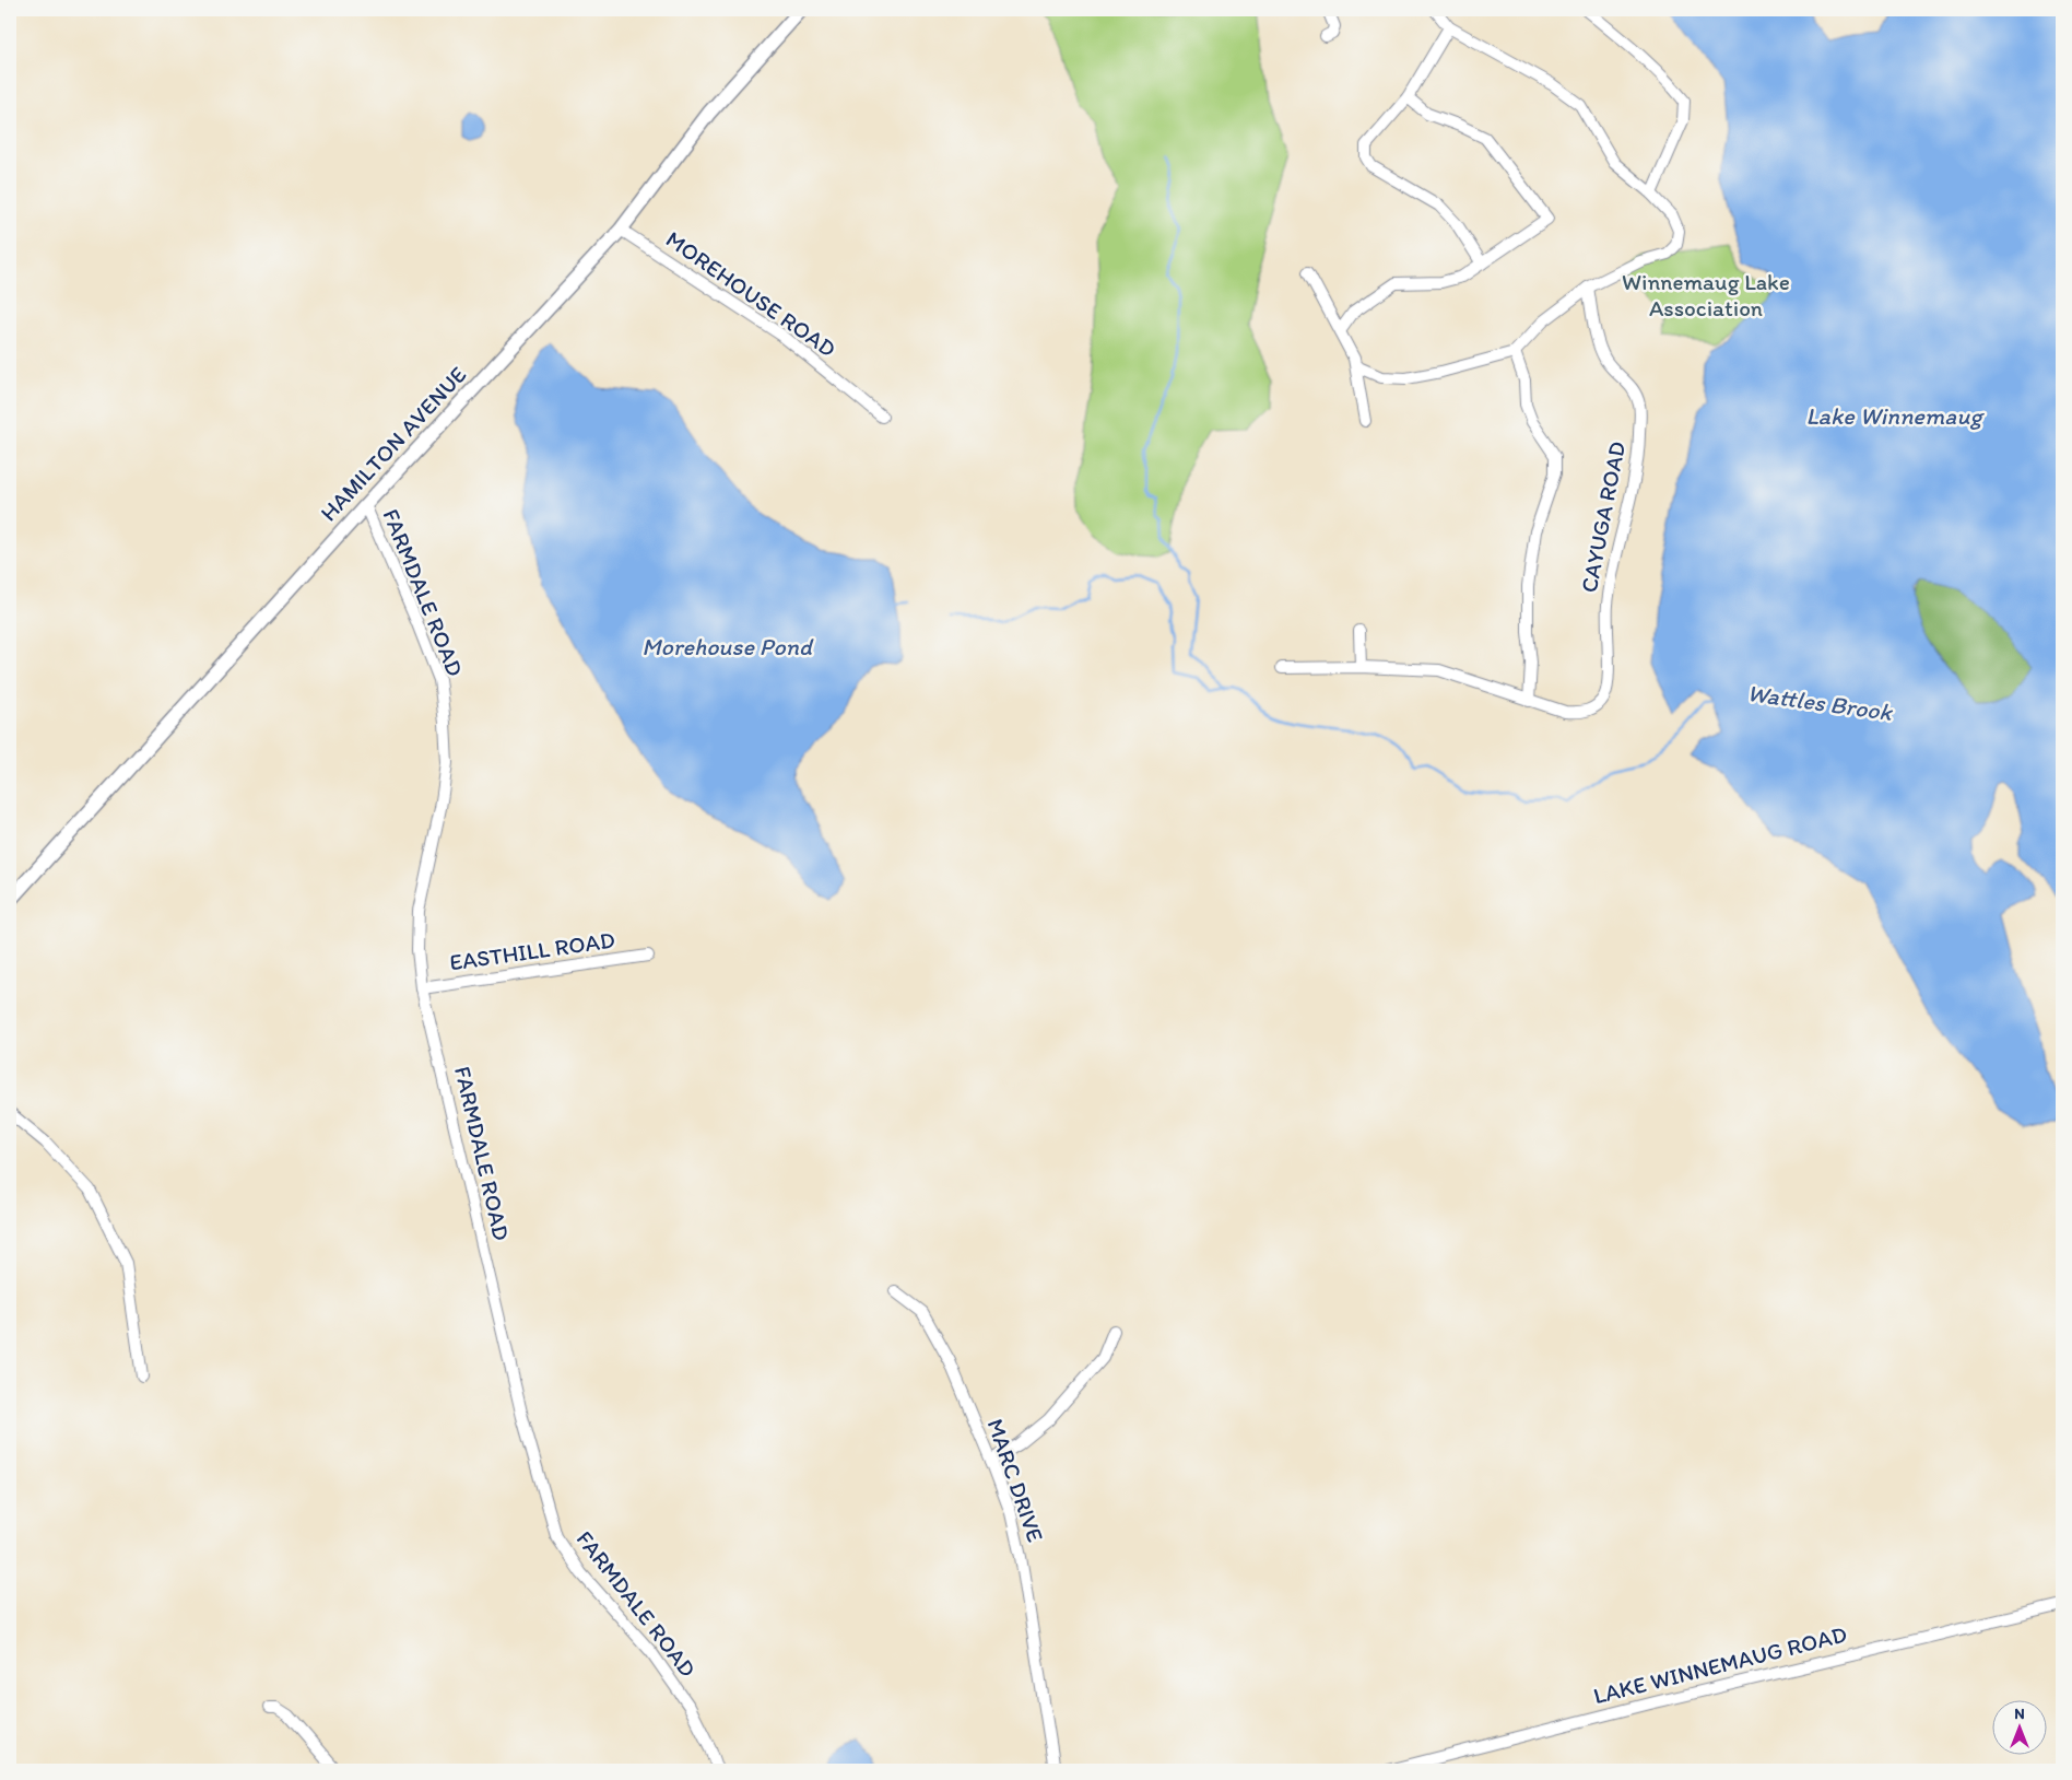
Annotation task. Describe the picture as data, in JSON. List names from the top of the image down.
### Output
{
  "streets": {
    "street": [
      "MOREHOUSE ROAD",
      "HAMILTON AVENUE",
      "CAYUGA ROAD",
      "FARMDALE ROAD",
      "EASTHILL ROAD",
      "MARC DRIVE",
      "LAKE WINNEMAUG ROAD"
    ]
  },
  "crossings": [
    ["MOREHOUSE ROAD", "HAMILTON AVENUE"],
    ["HAMILTON AVENUE", "FARMDALE ROAD"],
    ["FARMDALE ROAD", "EASTHILL ROAD"]
  ],
  "water": ["Lake Winnemaug", "Morehouse Pond", "Wattles Brook"],
  "parks": ["Winnemaug Lake Association"],
  "north": "top"
}
